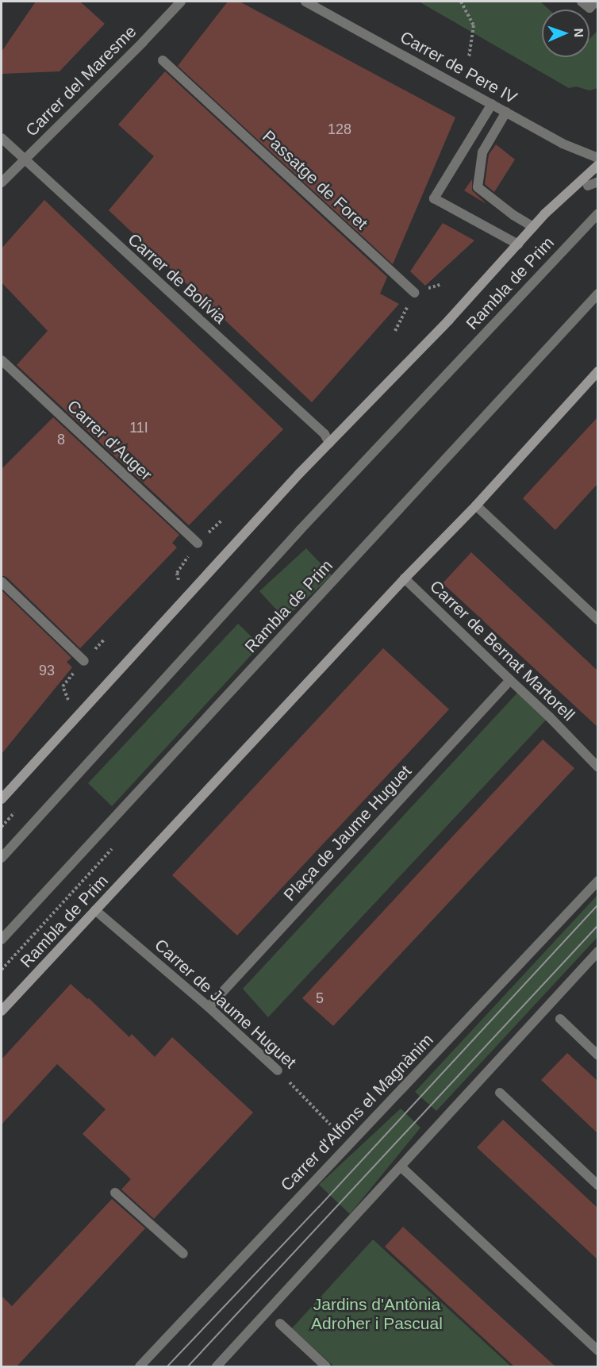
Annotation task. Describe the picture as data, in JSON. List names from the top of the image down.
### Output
{
  "streets": {
    "main road": ["Rambla de Prim"],
    "street": [
      "Carrer de Pere IV",
      "Carrer del Maresme",
      "Passatge de Foret",
      "Carrer de Bolívia",
      "Carrer d'Auger",
      "Carrer de Bernat Martorell",
      "Plaça de Jaume Huguet",
      "Carrer de Jaume Huguet",
      "Carrer d'Alfons el Magnànim"
    ]
  },
  "crossings": [
    ["Carrer del Maresme", "Carrer de Bolívia"],
    ["Carrer de Bolívia", "Rambla de Prim"],
    ["Rambla de Prim", "Carrer de Bernat Martorell"],
    ["Rambla de Prim", "Carrer de Jaume Huguet"],
    ["Carrer de Bernat Martorell", "Plaça de Jaume Huguet"],
    ["Plaça de Jaume Huguet", "Carrer de Jaume Huguet"]
  ],
  "parks": ["Jardins d'Antònia Adroher i Pascual"],
  "house_numbers": [
    "128",
    "11I",
    "8",
    "93",
    "5"
  ],
  "north": "right"
}
